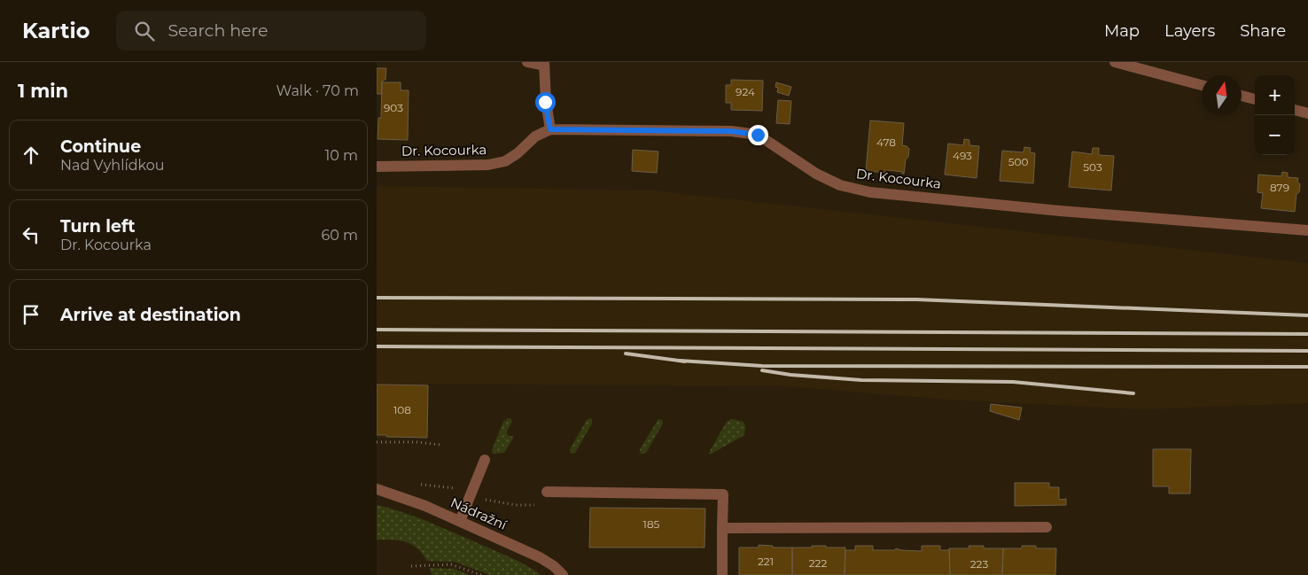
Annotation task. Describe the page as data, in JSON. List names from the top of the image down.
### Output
{
  "streets": {
    "street": ["Dr. Kocourka", "Nádražní"]
  },
  "house_numbers": [
    "924",
    "903",
    "478",
    "493",
    "500",
    "503",
    "879",
    "108",
    "185",
    "221",
    "222",
    "223"
  ],
  "north": "top",
  "page": {
    "header": "Kartio",
    "search": "Search here",
    "nav": ["Map", "Layers", "Share"],
    "heading": ["1 min", "Walk · 70 m"],
    "map_buttons": ["+", "−"],
    "list": [
      ["Continue", "Nad Vyhlídkou", "10 m"],
      ["Turn left", "Dr. Kocourka", "60 m"],
      "Arrive at destination"
    ]
  }
}
